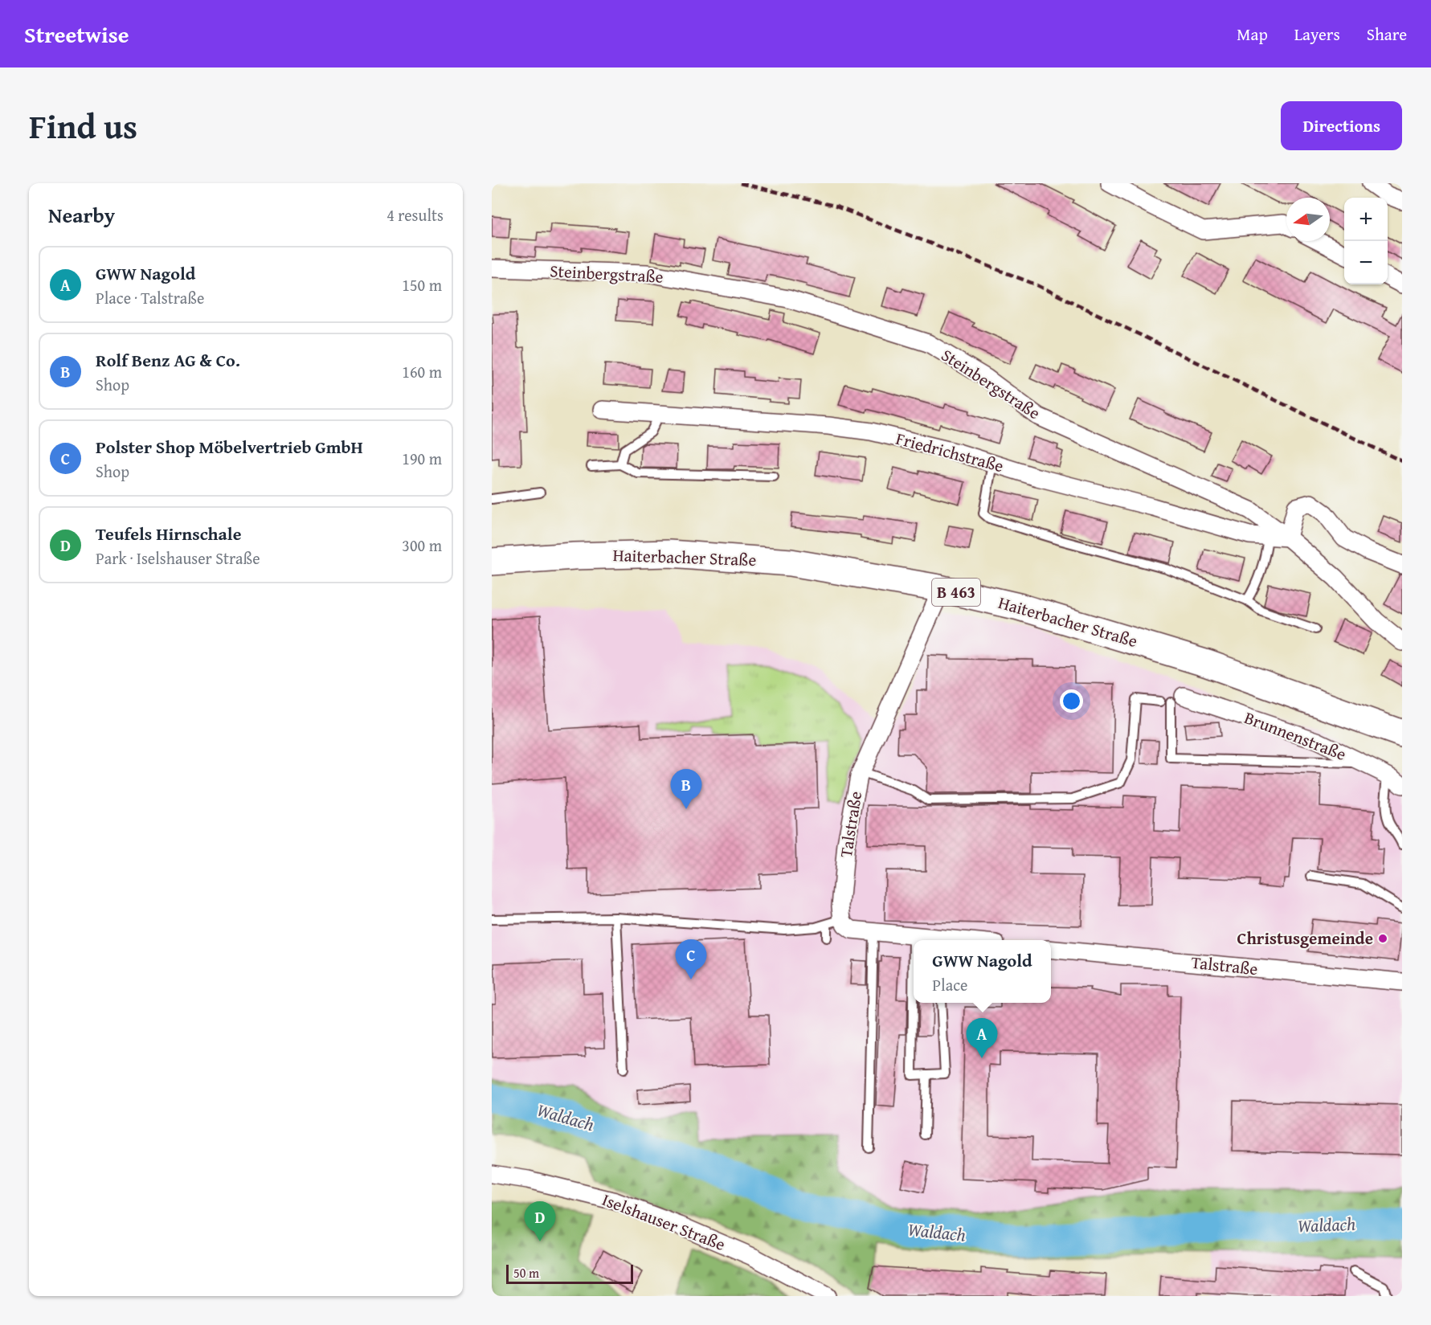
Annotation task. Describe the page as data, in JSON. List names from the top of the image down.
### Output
{
  "streets": {
    "main road": ["Haiterbacher Straße", "B 463"],
    "street": [
      "Steinbergstraße",
      "Friedrichstraße",
      "Brunnenstraße",
      "Talstraße",
      "Iselshauser Straße"
    ]
  },
  "crossings": [
    ["Steinbergstraße", "Friedrichstraße"],
    ["Haiterbacher Straße", "Talstraße"]
  ],
  "water": ["Waldach"],
  "places": ["Christusgemeinde"],
  "scale_bar": "50 m",
  "north": "left",
  "page": {
    "header": "Streetwise",
    "nav": ["Map", "Layers", "Share"],
    "title": "Find us",
    "buttons": "Directions",
    "heading": ["Nearby", "4 results"],
    "map_buttons": ["+", "−"],
    "list": [
      {
        "mark": "A",
        "name": "GWW Nagold",
        "note": "Place · Talstraße",
        "value": "150 m"
      },
      {
        "mark": "B",
        "name": "Rolf Benz AG & Co.",
        "note": "Shop",
        "value": "160 m"
      },
      {
        "mark": "C",
        "name": "Polster Shop Möbelvertrieb GmbH",
        "note": "Shop",
        "value": "190 m"
      },
      {
        "mark": "D",
        "name": "Teufels Hirnschale",
        "note": "Park · Iselshauser Straße",
        "value": "300 m"
      }
    ],
    "pins": [
      "B",
      "C",
      "A",
      "D"
    ],
    "popup": ["GWW Nagold", "Place"],
    "scale": "50 m"
  }
}
